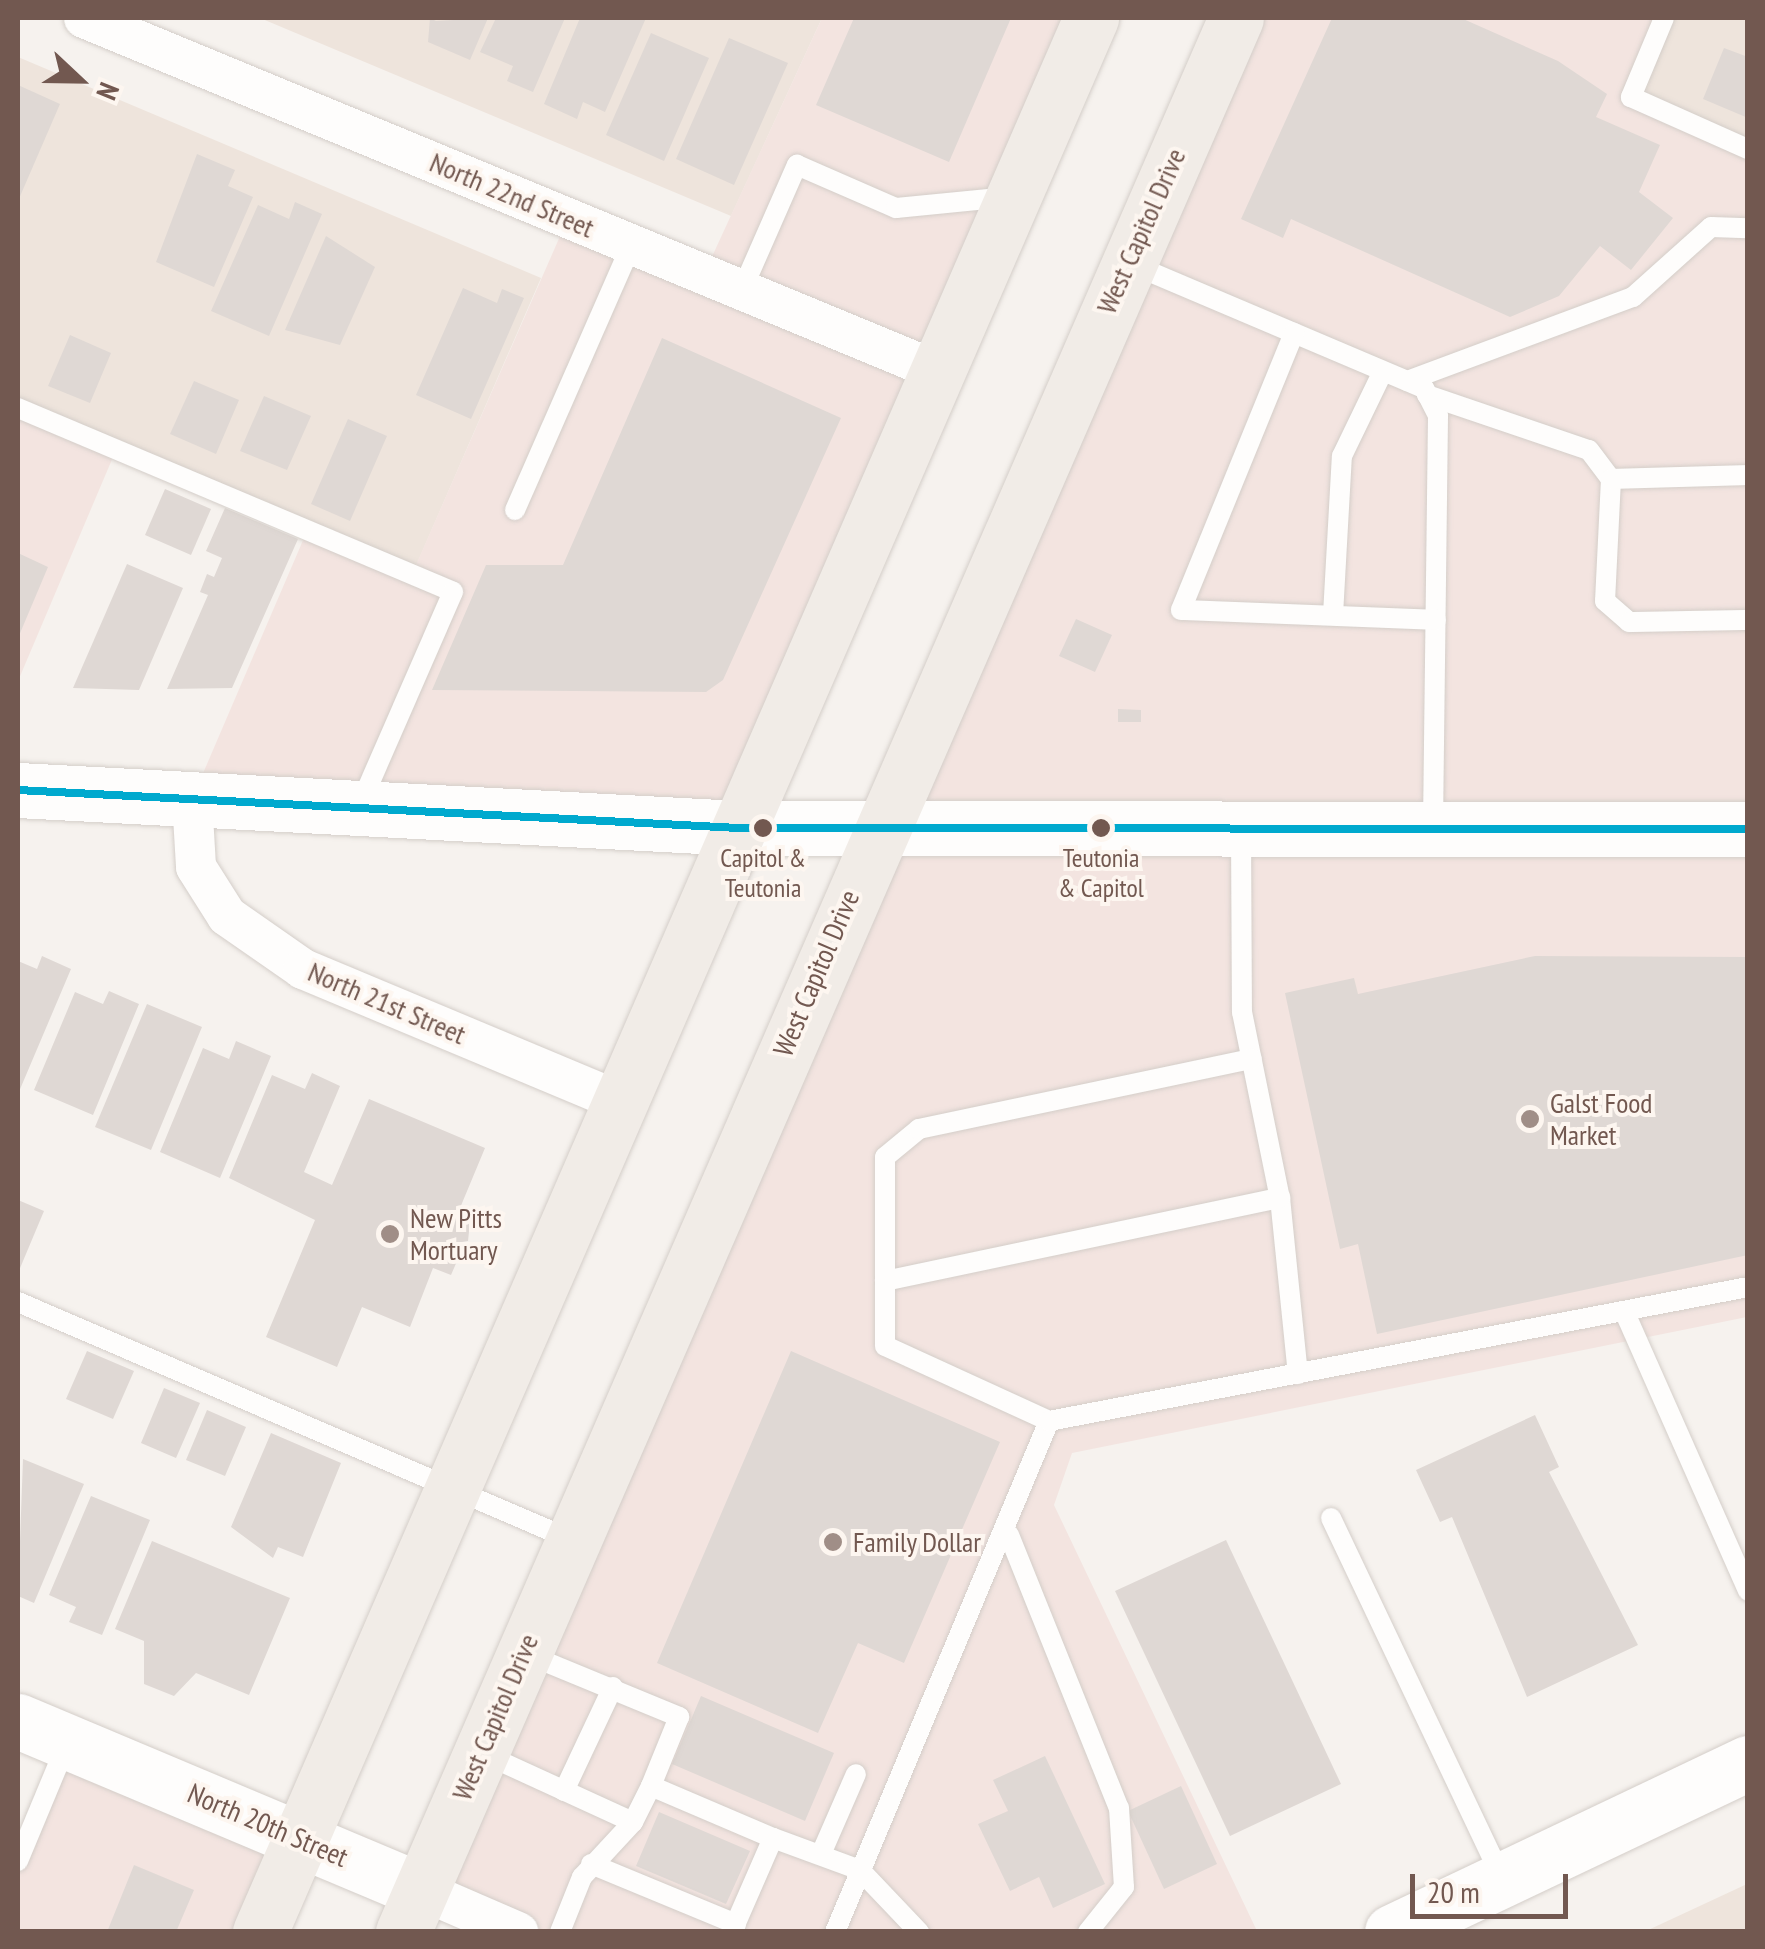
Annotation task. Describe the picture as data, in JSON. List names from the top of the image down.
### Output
{
  "streets": {
    "main road": ["West Capitol Drive", "North 20th Street"],
    "street": ["North 22nd Street", "North 21st Street"]
  },
  "crossings": [
    ["West Capitol Drive", "North 20th Street"]
  ],
  "places": [
    "Capitol & Teutonia",
    "Teutonia & Capitol",
    "Galst Food Market",
    "New Pitts Mortuary",
    "Family Dollar"
  ],
  "scale_bar": "20 m",
  "north": "right"
}
